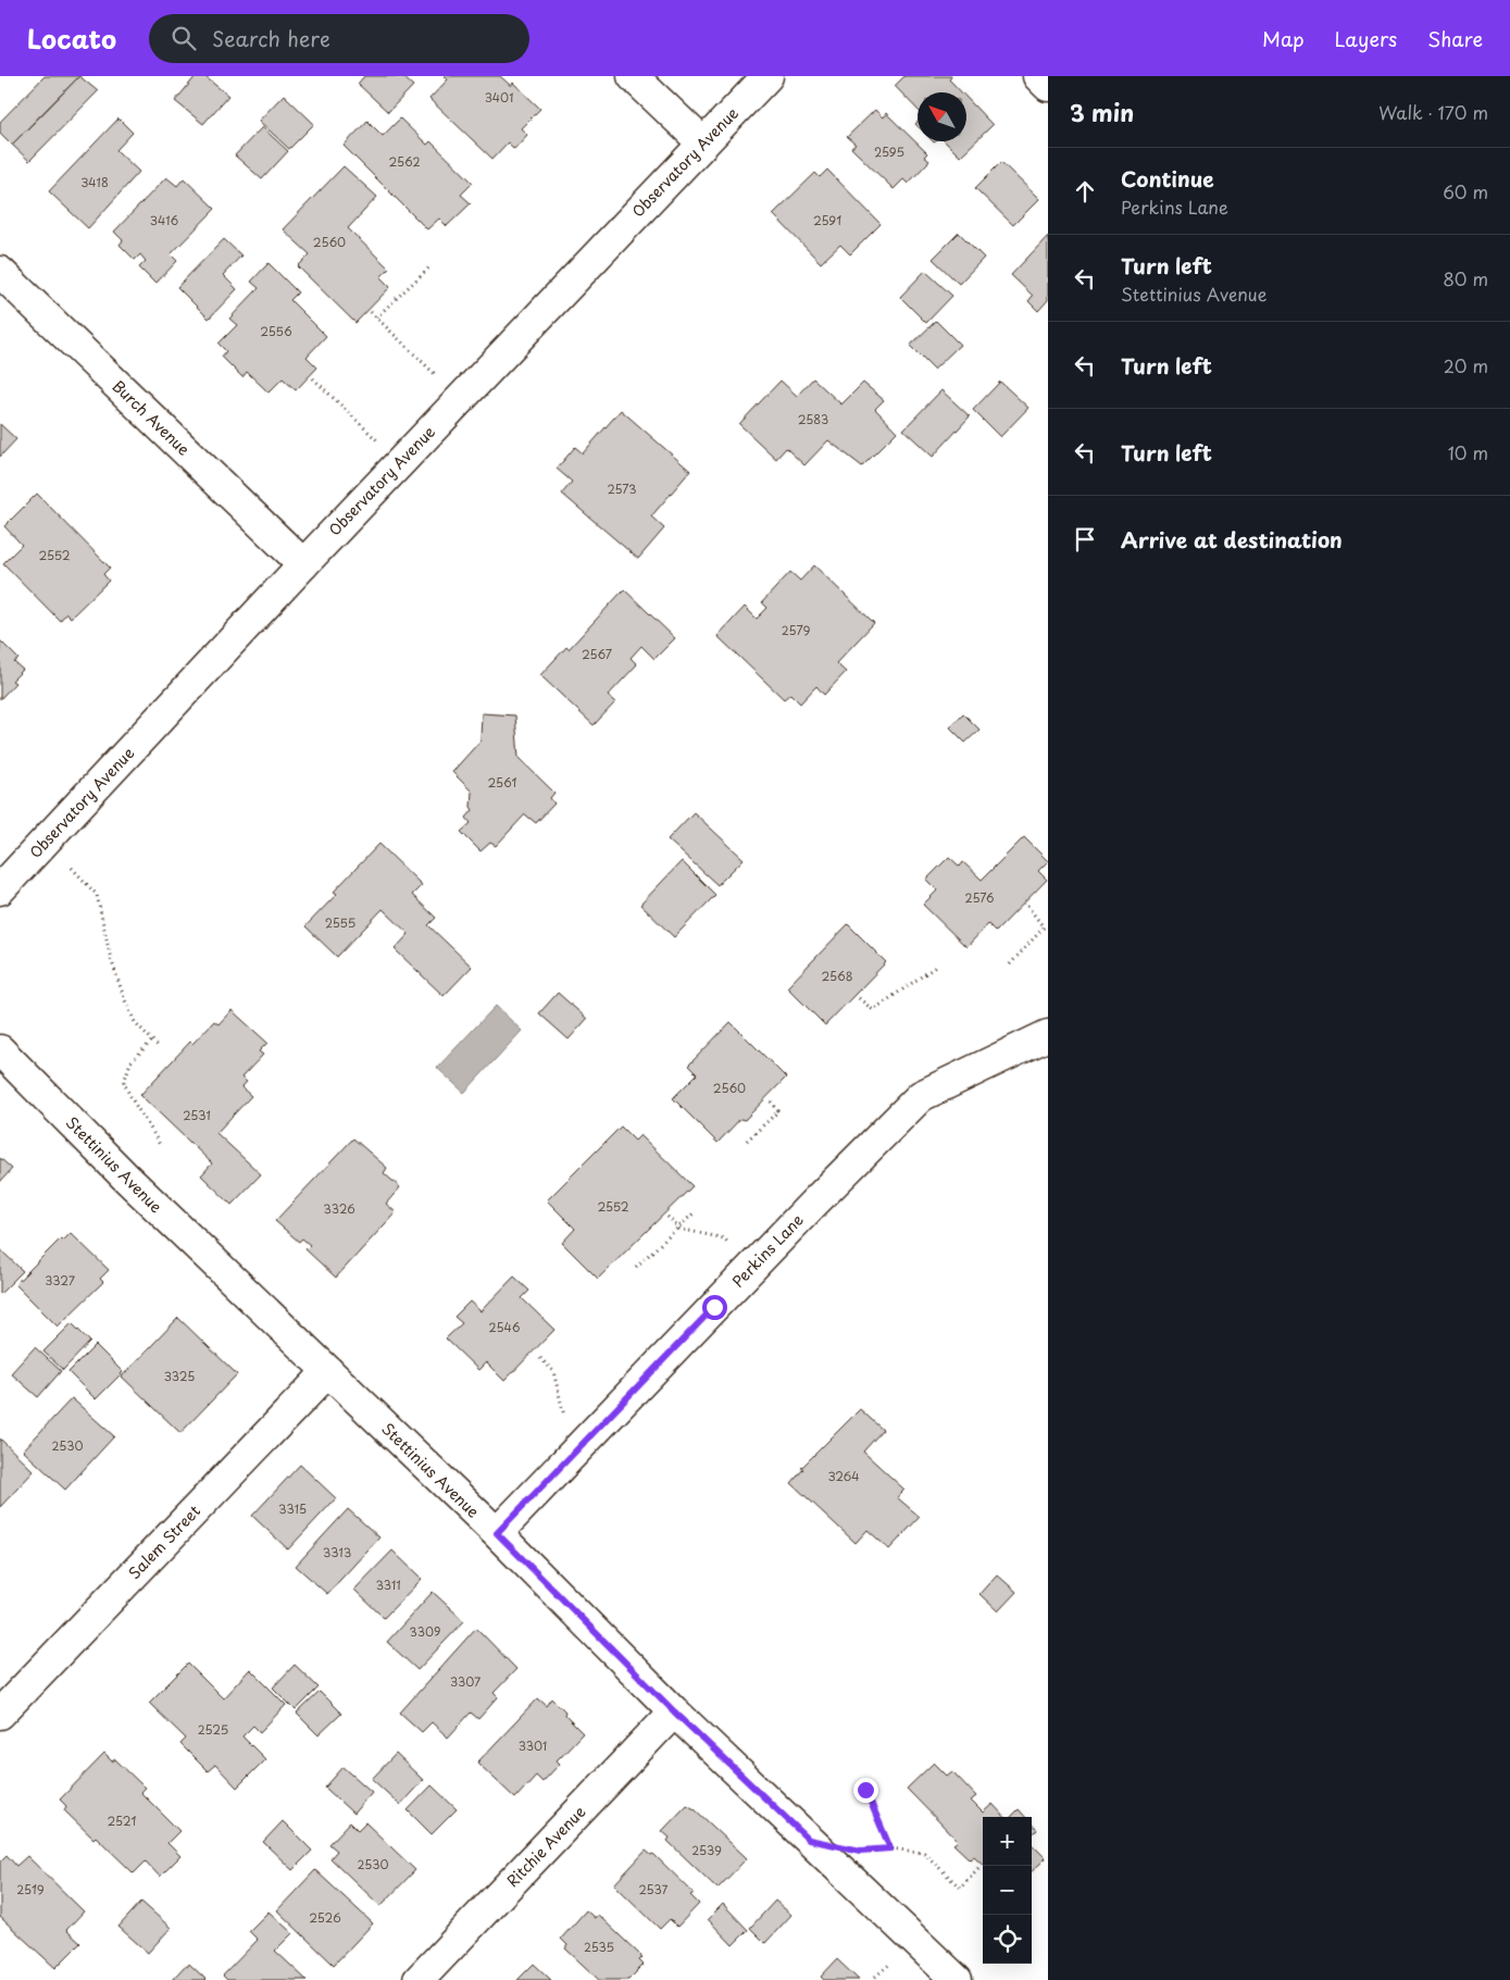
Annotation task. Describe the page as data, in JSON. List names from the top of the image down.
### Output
{
  "streets": {
    "street": [
      "Observatory Avenue",
      "Burch Avenue",
      "Stettinius Avenue",
      "Perkins Lane",
      "Salem Street",
      "Ritchie Avenue"
    ]
  },
  "crossings": [
    ["Observatory Avenue", "Burch Avenue"],
    ["Stettinius Avenue", "Perkins Lane"],
    ["Stettinius Avenue", "Salem Street"],
    ["Stettinius Avenue", "Ritchie Avenue"]
  ],
  "house_numbers": [
    "3401",
    "2595",
    "2562",
    "3418",
    "3416",
    "2591",
    "2560",
    "2556",
    "2583",
    "2573",
    "2552",
    "2579",
    "2567",
    "2561",
    "2576",
    "2555",
    "2568",
    "2560",
    "2531",
    "2552",
    "3326",
    "3327",
    "2546",
    "3325",
    "2530",
    "3264",
    "3315",
    "3313",
    "3311",
    "3309",
    "3307",
    "2525",
    "3301",
    "2521",
    "2539",
    "2530",
    "2519",
    "2537",
    "2526",
    "2535"
  ],
  "north": "top left",
  "page": {
    "header": "Locato",
    "search": "Search here",
    "nav": ["Map", "Layers", "Share"],
    "heading": ["3 min", "Walk · 170 m"],
    "list": [
      ["Continue", "Perkins Lane", "60 m"],
      ["Turn left", "Stettinius Avenue", "80 m"],
      ["Turn left", "20 m"],
      ["Turn left", "10 m"],
      "Arrive at destination"
    ],
    "map_buttons": ["+", "−"]
  }
}
